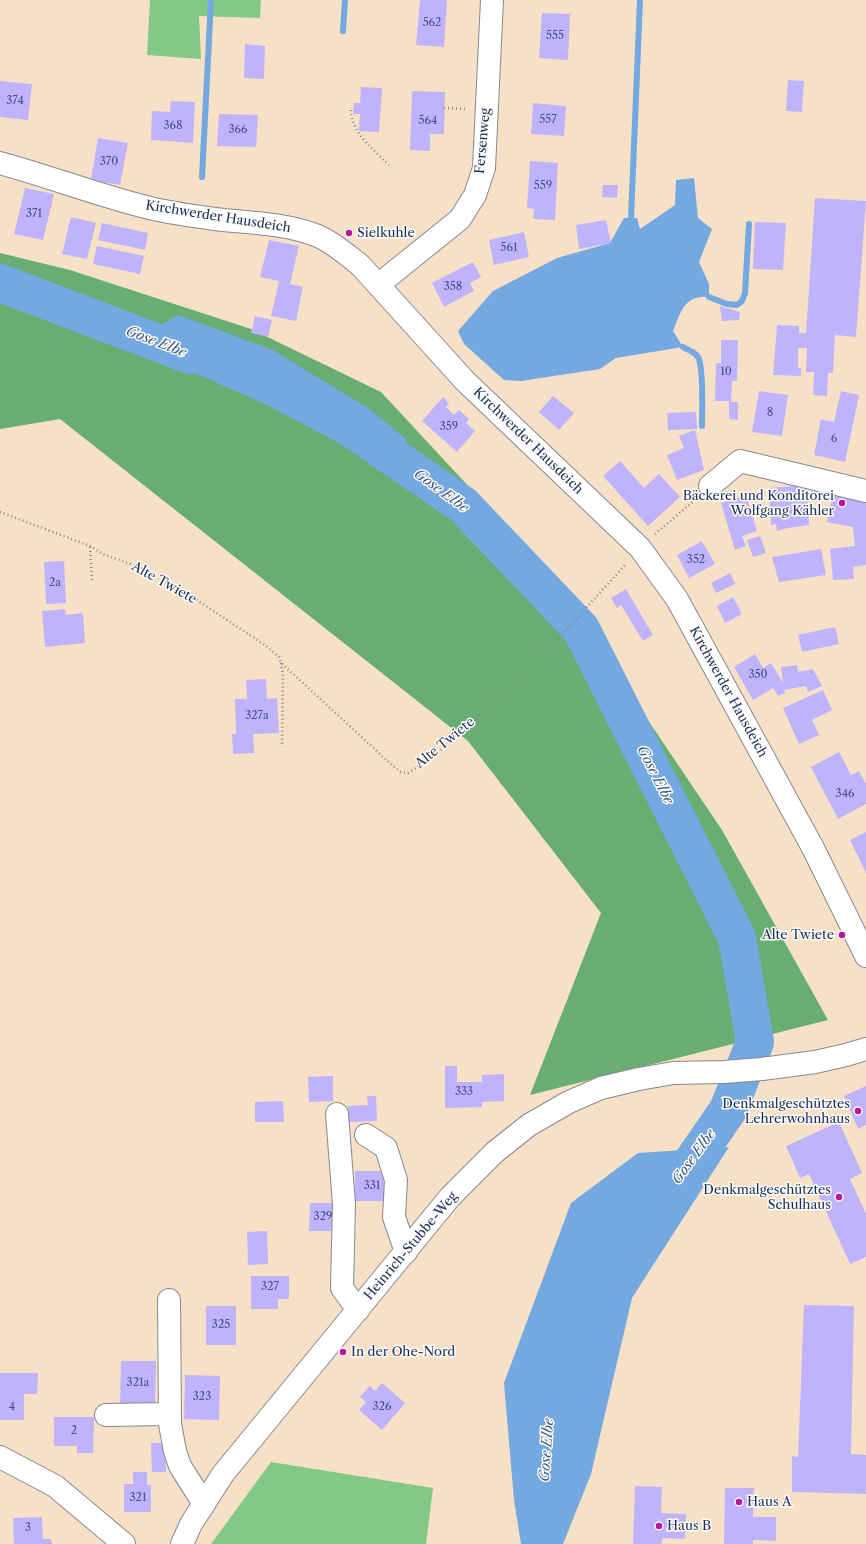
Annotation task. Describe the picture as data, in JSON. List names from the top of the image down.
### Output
{
  "streets": {
    "street": ["Fersenweg", "Kirchwerder Hausdeich", "Heinrich-Stubbe-Weg"],
    "path": ["Alte Twiete"]
  },
  "crossings": [
    ["Fersenweg", "Kirchwerder Hausdeich"],
    ["Kirchwerder Hausdeich", "Alte Twiete"]
  ],
  "water": ["Gose Elbe"],
  "places": [
    "Sielkuhle",
    "Bäckerei und Konditorei Wolfgang Kähler",
    "Alte Twiete",
    "Denkmalgeschütztes Lehrerwohnhaus",
    "Denkmalgeschütztes Schulhaus",
    "In der Ohe-Nord",
    "Haus A",
    "Haus B"
  ],
  "house_numbers": [
    "562",
    "555",
    "374",
    "557",
    "564",
    "368",
    "366",
    "370",
    "559",
    "371",
    "561",
    "358",
    "10",
    "8",
    "359",
    "6",
    "352",
    "2a",
    "350",
    "327a",
    "346",
    "333",
    "331",
    "329",
    "327",
    "325",
    "321a",
    "323",
    "4",
    "326",
    "2",
    "321",
    "3"
  ]
}
